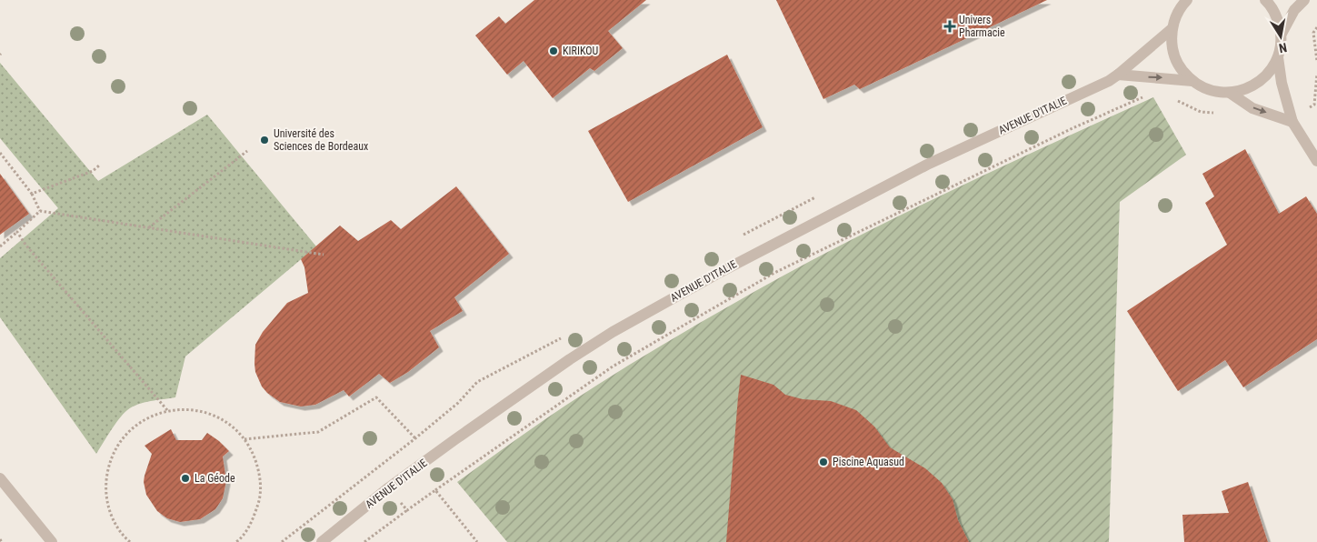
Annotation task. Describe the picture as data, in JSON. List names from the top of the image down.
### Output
{
  "streets": {
    "street": ["AVENUE D'ITALIE"]
  },
  "places": {
    "health": ["Univers Pharmacie"],
    "other": [
      "KIRIKOU",
      "Université des Sciences de Bordeaux",
      "Piscine Aquasud",
      "La Géode"
    ]
  },
  "north": "bottom"
}
